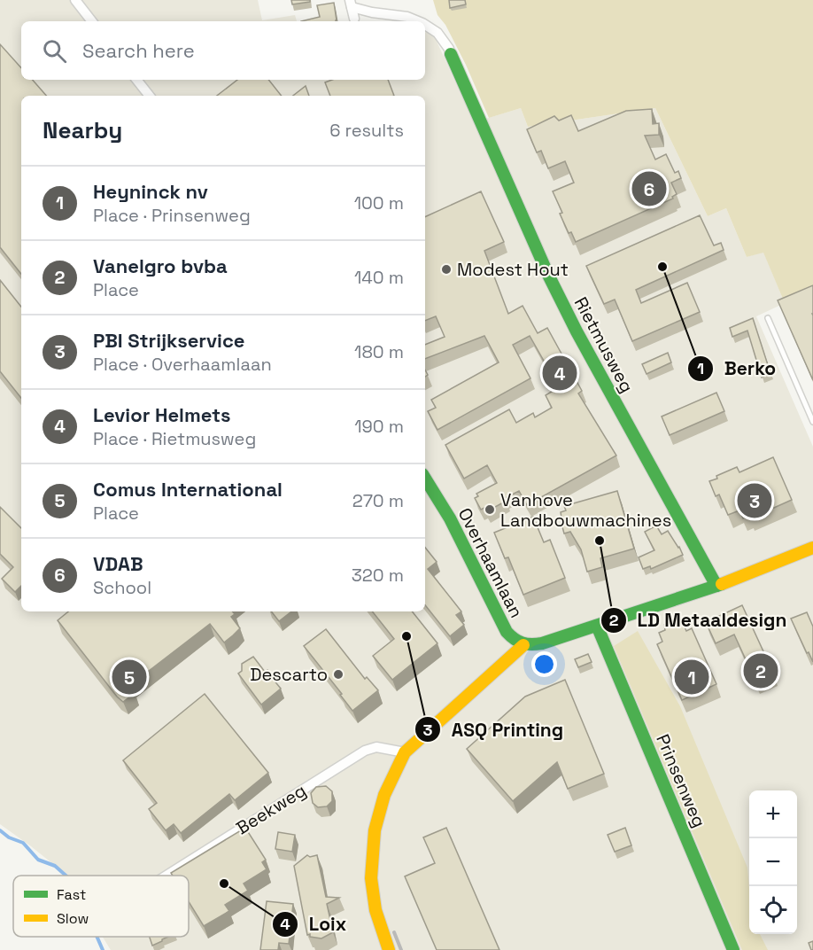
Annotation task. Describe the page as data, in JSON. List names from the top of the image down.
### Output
{
  "streets": {
    "street": [
      "Rietmusweg",
      "Overhaamlaan",
      "Prinsenweg",
      "Beekweg"
    ]
  },
  "places": [
    "Berko",
    "Modest Hout",
    "Vanhove Landbouwmachines",
    "LD Metaaldesign",
    "ASQ Printing",
    "Descarto",
    "Loix"
  ],
  "legend": ["Fast", "Slow"],
  "page": {
    "search": "Search here",
    "heading": ["Nearby", "6 results"],
    "list": [
      {
        "mark": "1",
        "name": "Heyninck nv",
        "note": "Place · Prinsenweg",
        "value": "100 m"
      },
      {
        "mark": "2",
        "name": "Vanelgro bvba",
        "note": "Place",
        "value": "140 m"
      },
      {
        "mark": "3",
        "name": "PBI Strijkservice",
        "note": "Place · Overhaamlaan",
        "value": "180 m"
      },
      {
        "mark": "4",
        "name": "Levior Helmets",
        "note": "Place · Rietmusweg",
        "value": "190 m"
      },
      {
        "mark": "5",
        "name": "Comus International",
        "note": "Place",
        "value": "270 m"
      },
      {
        "mark": "6",
        "name": "VDAB",
        "note": "School",
        "value": "320 m"
      }
    ],
    "pins": [
      "6",
      "4",
      "3",
      "2",
      "1",
      "5"
    ],
    "map_buttons": ["+", "−"]
  }
}
